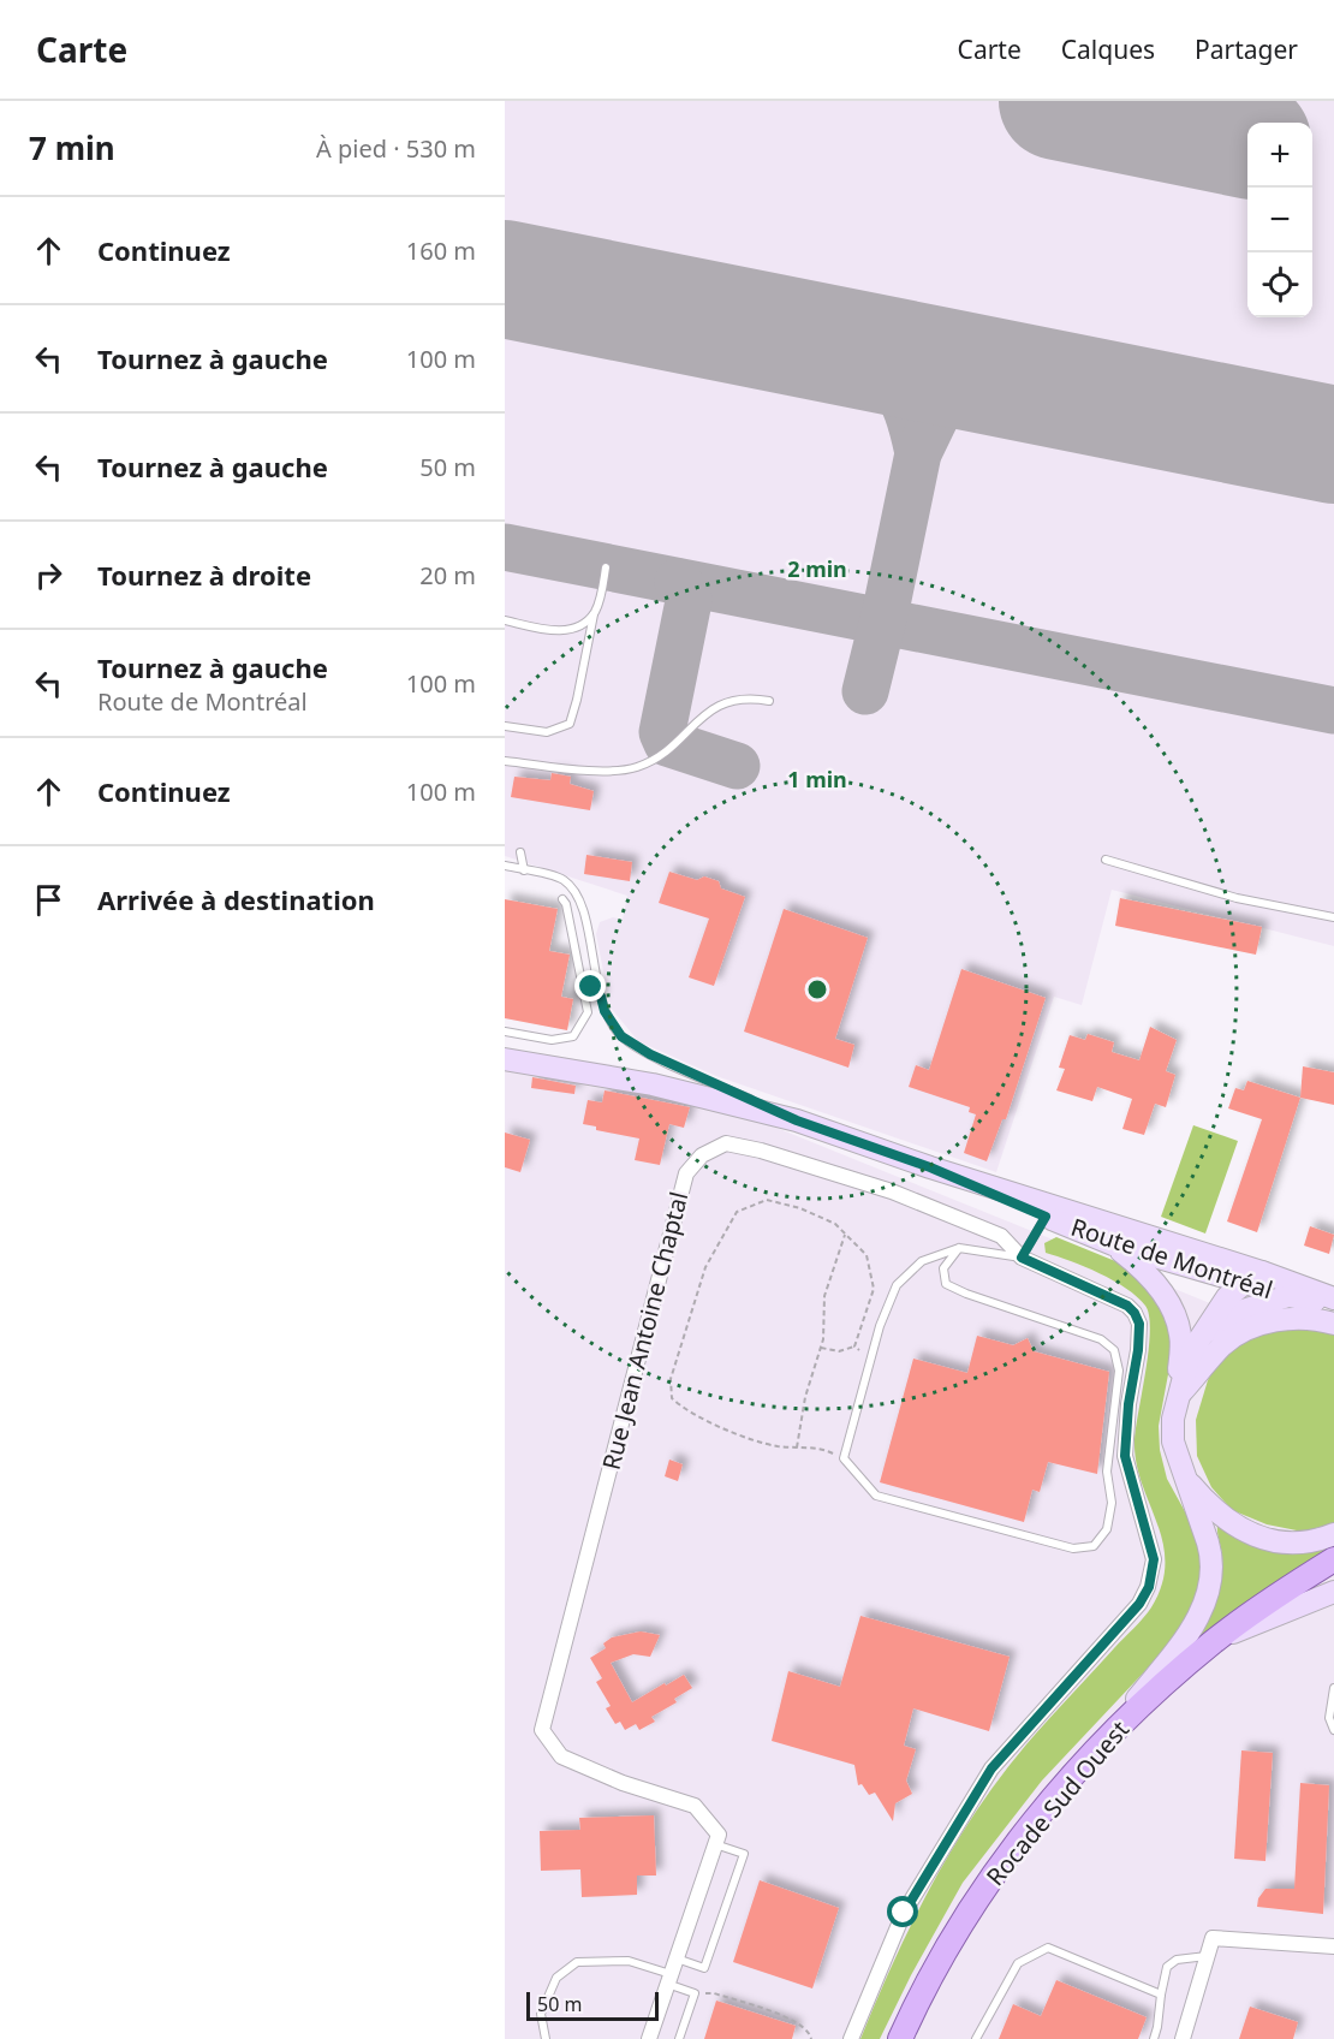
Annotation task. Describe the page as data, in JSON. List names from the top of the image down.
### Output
{
  "streets": {
    "main road": ["Route de Montréal", "Rocade Sud Ouest"],
    "street": ["Rue Jean Antoine Chaptal"]
  },
  "scale_bar": "50 m",
  "page": {
    "header": "Carte",
    "nav": ["Carte", "Calques", "Partager"],
    "heading": ["7 min", "À pied · 530 m"],
    "map_buttons": ["+", "−"],
    "list": [
      ["Continuez", "160 m"],
      ["Tournez à gauche", "100 m"],
      ["Tournez à gauche", "50 m"],
      ["Tournez à droite", "20 m"],
      ["Tournez à gauche", "Route de Montréal", "100 m"],
      ["Continuez", "100 m"],
      "Arrivée à destination"
    ],
    "scale": "50 m"
  },
  "rings": ["2 min", "1 min"]
}
